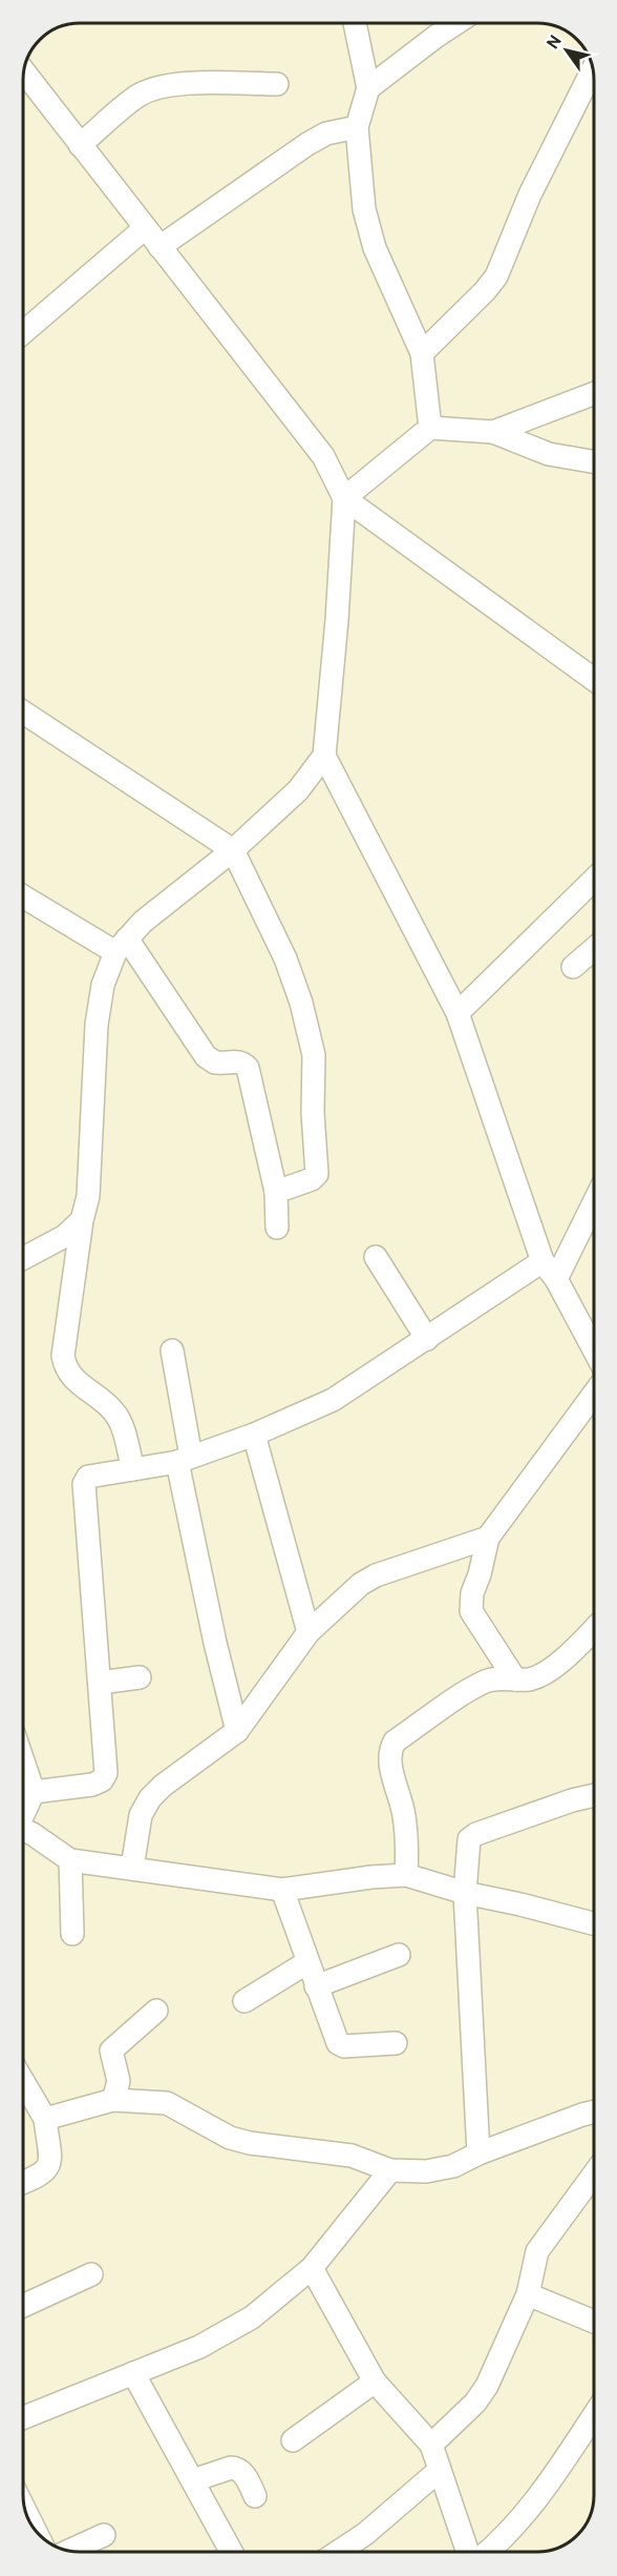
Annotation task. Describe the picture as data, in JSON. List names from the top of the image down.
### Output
{
  "north": "top left"
}
